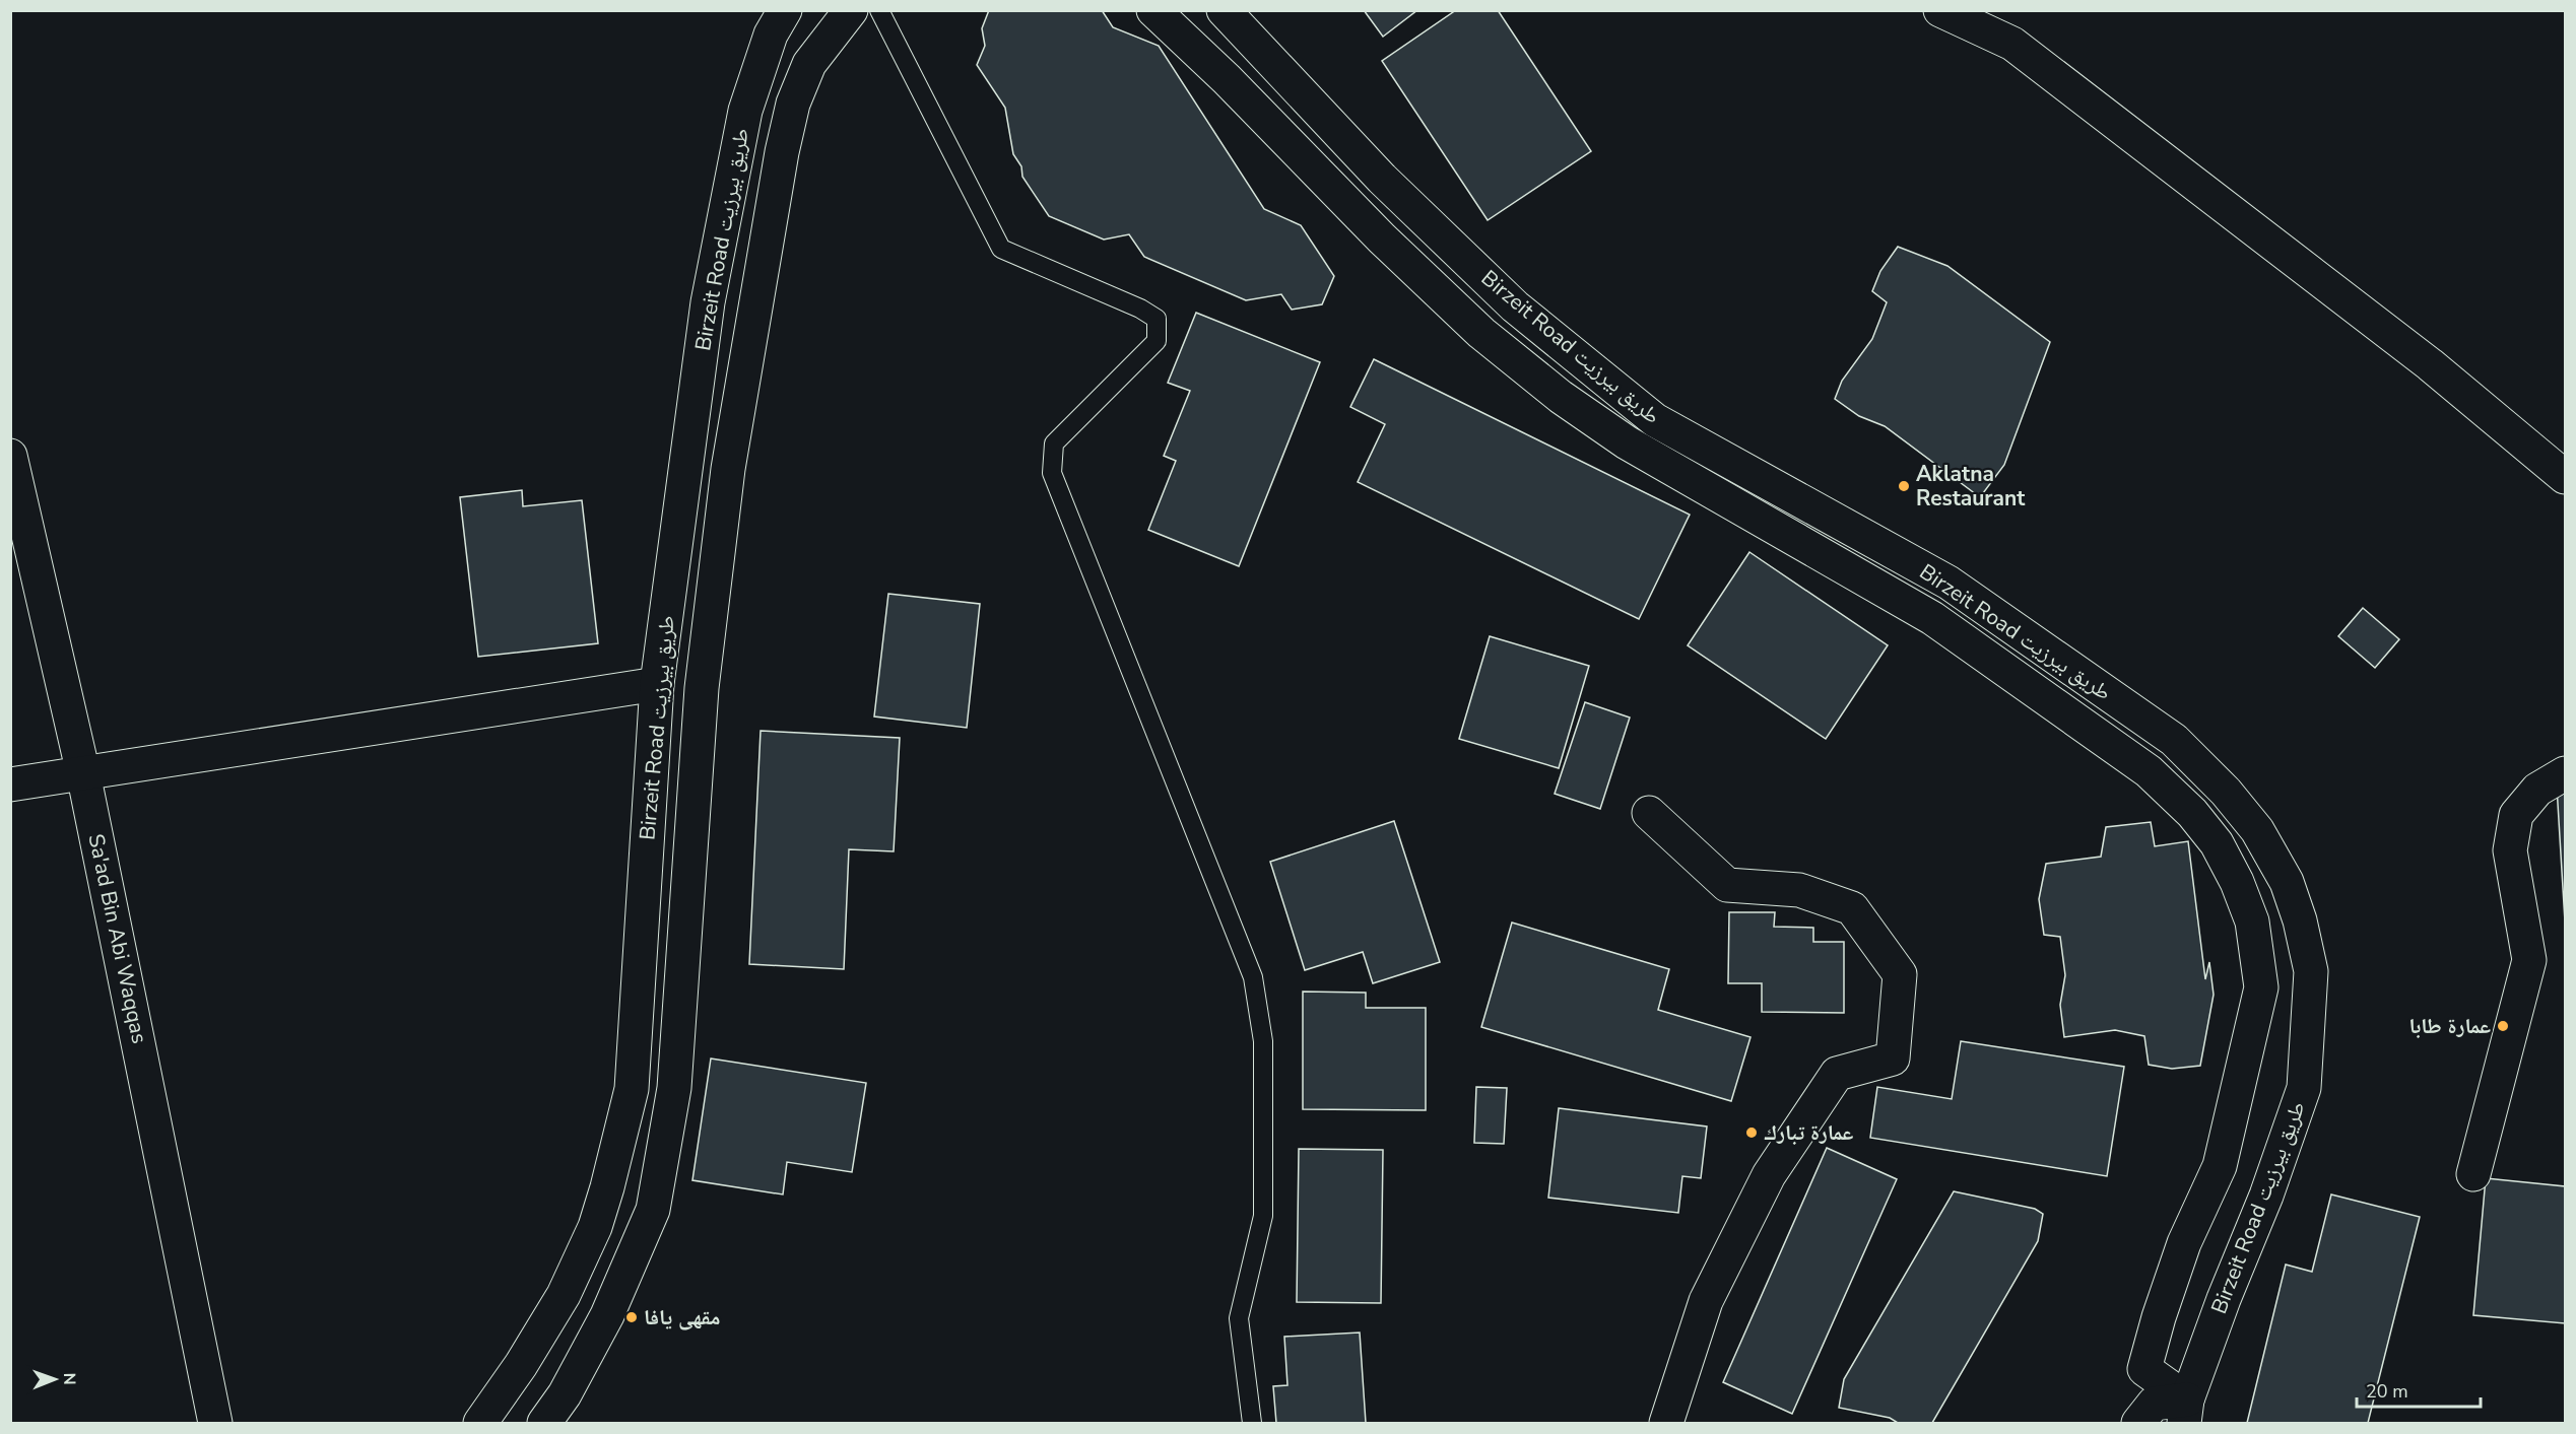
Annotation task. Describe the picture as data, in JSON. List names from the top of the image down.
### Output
{
  "streets": {
    "main road": ["Birzeit Road طريق بيرزيت", "Sa'ad Bin Abi Waqqas"]
  },
  "places": [
    "Aklatna Restaurant",
    "عمارة طابا",
    "عمارة تبارك",
    "مقهى يافا"
  ],
  "scale_bar": "20 m",
  "north": "right"
}
